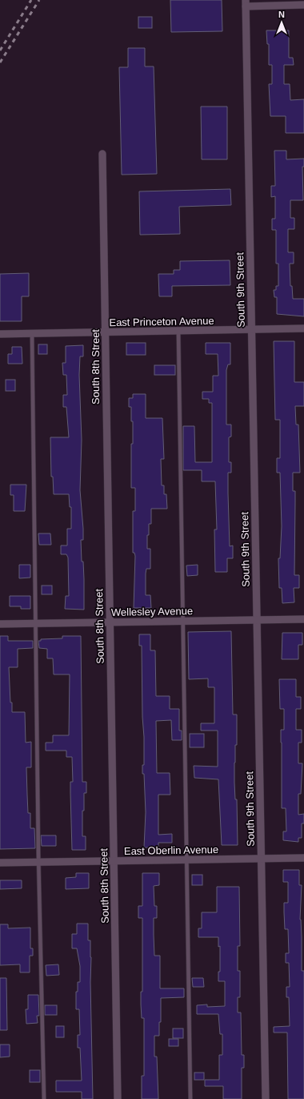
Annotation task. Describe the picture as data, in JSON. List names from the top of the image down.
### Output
{
  "streets": {
    "street": [
      "South 9th Street",
      "East Princeton Avenue",
      "South 8th Street",
      "Wellesley Avenue",
      "East Oberlin Avenue"
    ]
  },
  "crossings": [
    ["South 9th Street", "East Princeton Avenue"],
    ["South 9th Street", "Wellesley Avenue"],
    ["South 9th Street", "East Oberlin Avenue"],
    ["East Princeton Avenue", "South 8th Street"],
    ["South 8th Street", "Wellesley Avenue"],
    ["South 8th Street", "East Oberlin Avenue"]
  ],
  "north": "top"
}
